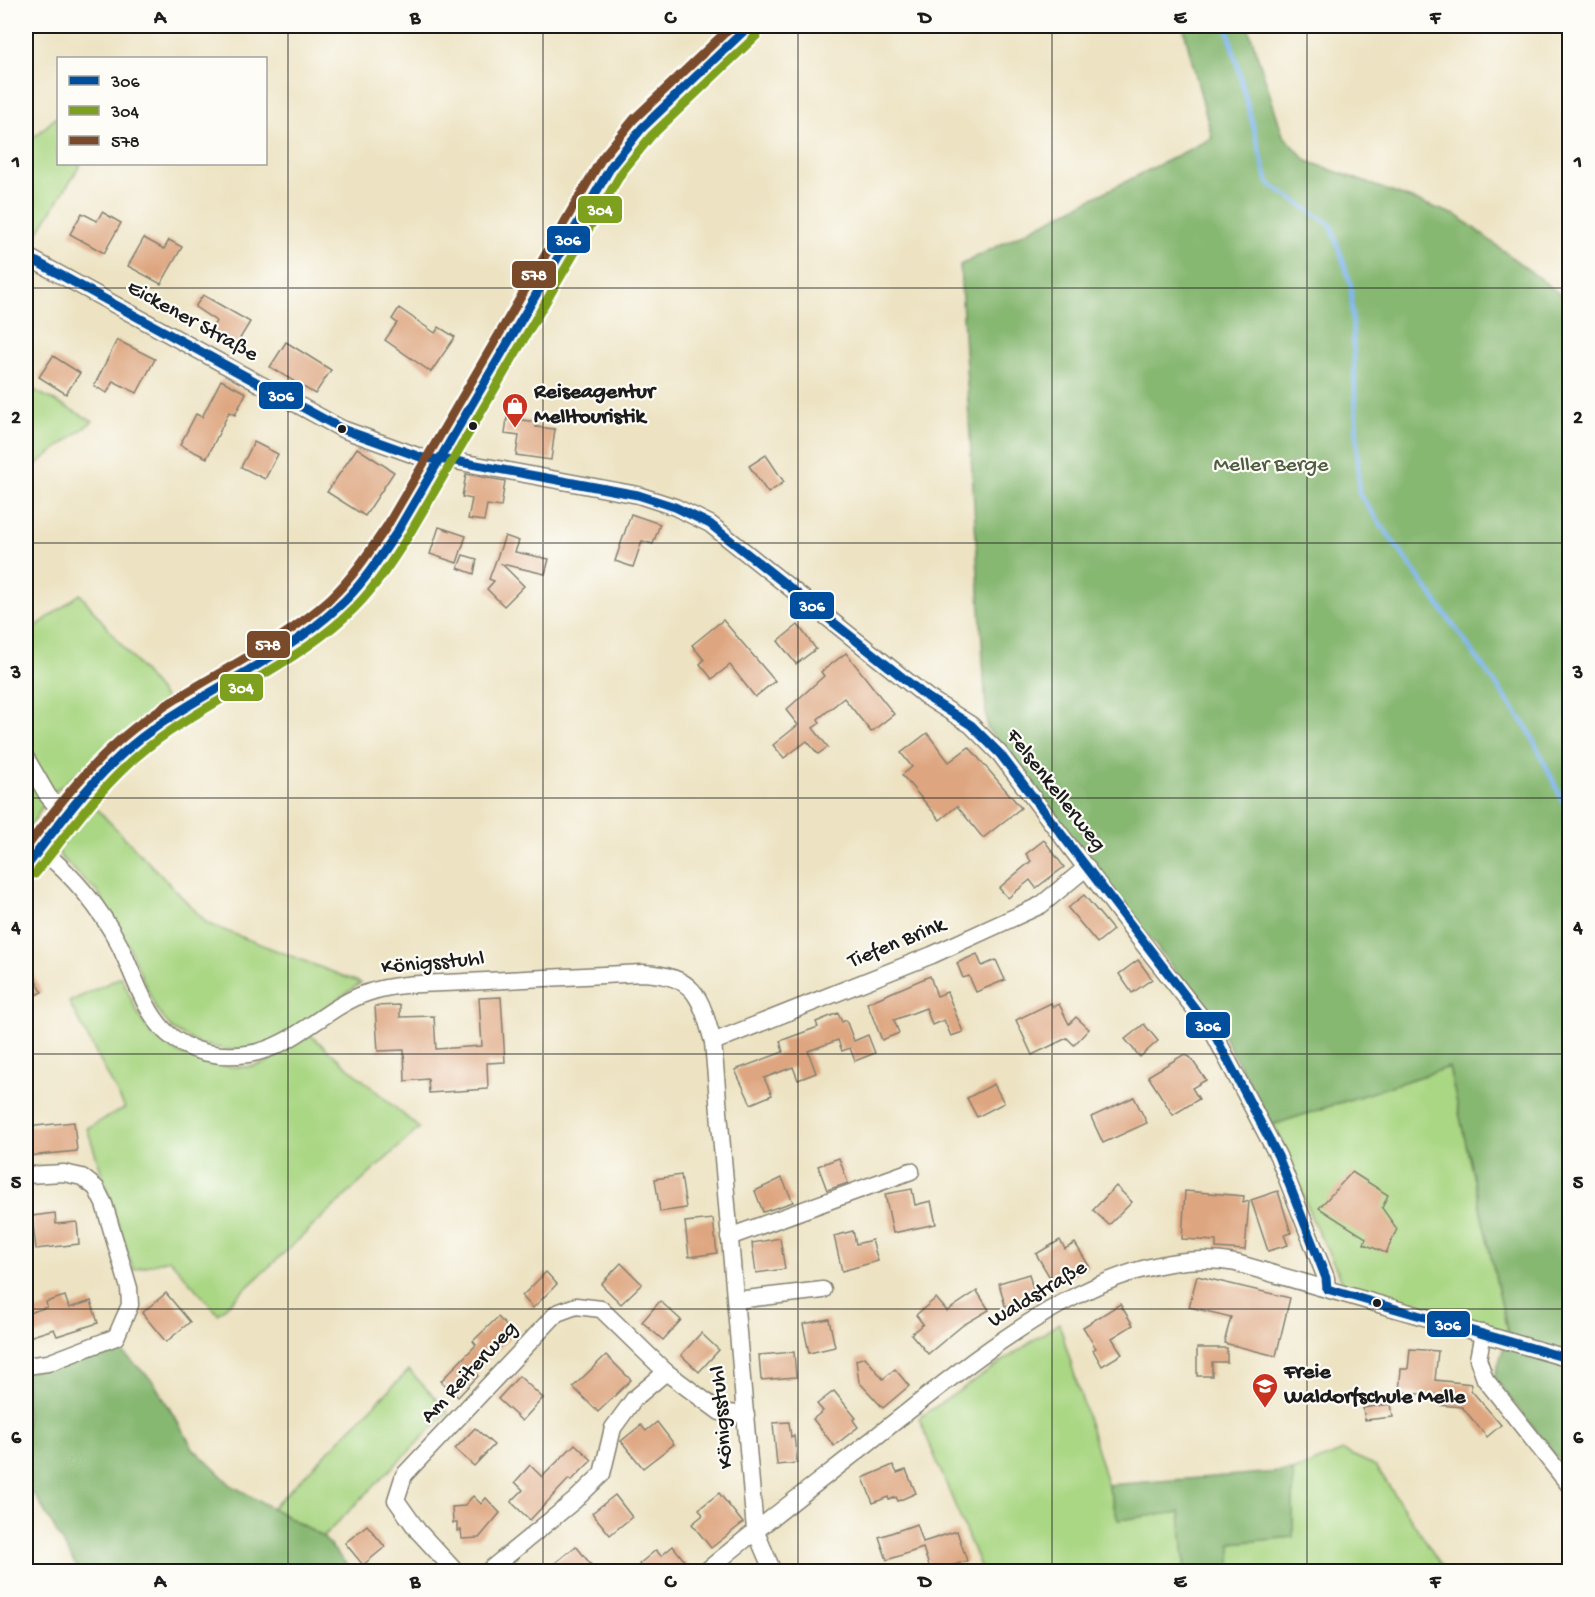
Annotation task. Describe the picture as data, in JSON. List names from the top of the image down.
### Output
{
  "streets": {
    "street": [
      "Eickener Straße",
      "Felsenkellerweg",
      "Tiefen Brink",
      "Königsstuhl",
      "Waldstraße",
      "Am Reiterweg"
    ]
  },
  "crossings": [
    ["Eickener Straße", "Felsenkellerweg"],
    ["Felsenkellerweg", "Tiefen Brink"],
    ["Felsenkellerweg", "Waldstraße"],
    ["Tiefen Brink", "Königsstuhl"],
    ["Königsstuhl", "Waldstraße"],
    ["Königsstuhl", "Am Reiterweg"]
  ],
  "parks": ["Meller Berge"],
  "places": {
    "shop": ["Reiseagentur Melltouristik"],
    "school or university": ["Freie Waldorfschule Melle"]
  },
  "lines": ["transit line 306", "transit line 578", "transit line 304"],
  "legend": ["306", "304", "578"],
  "grid": {
    "columns": [
      "A",
      "B",
      "C",
      "D",
      "E",
      "F"
    ],
    "rows": [
      "1",
      "2",
      "3",
      "4",
      "5",
      "6"
    ]
  }
}
